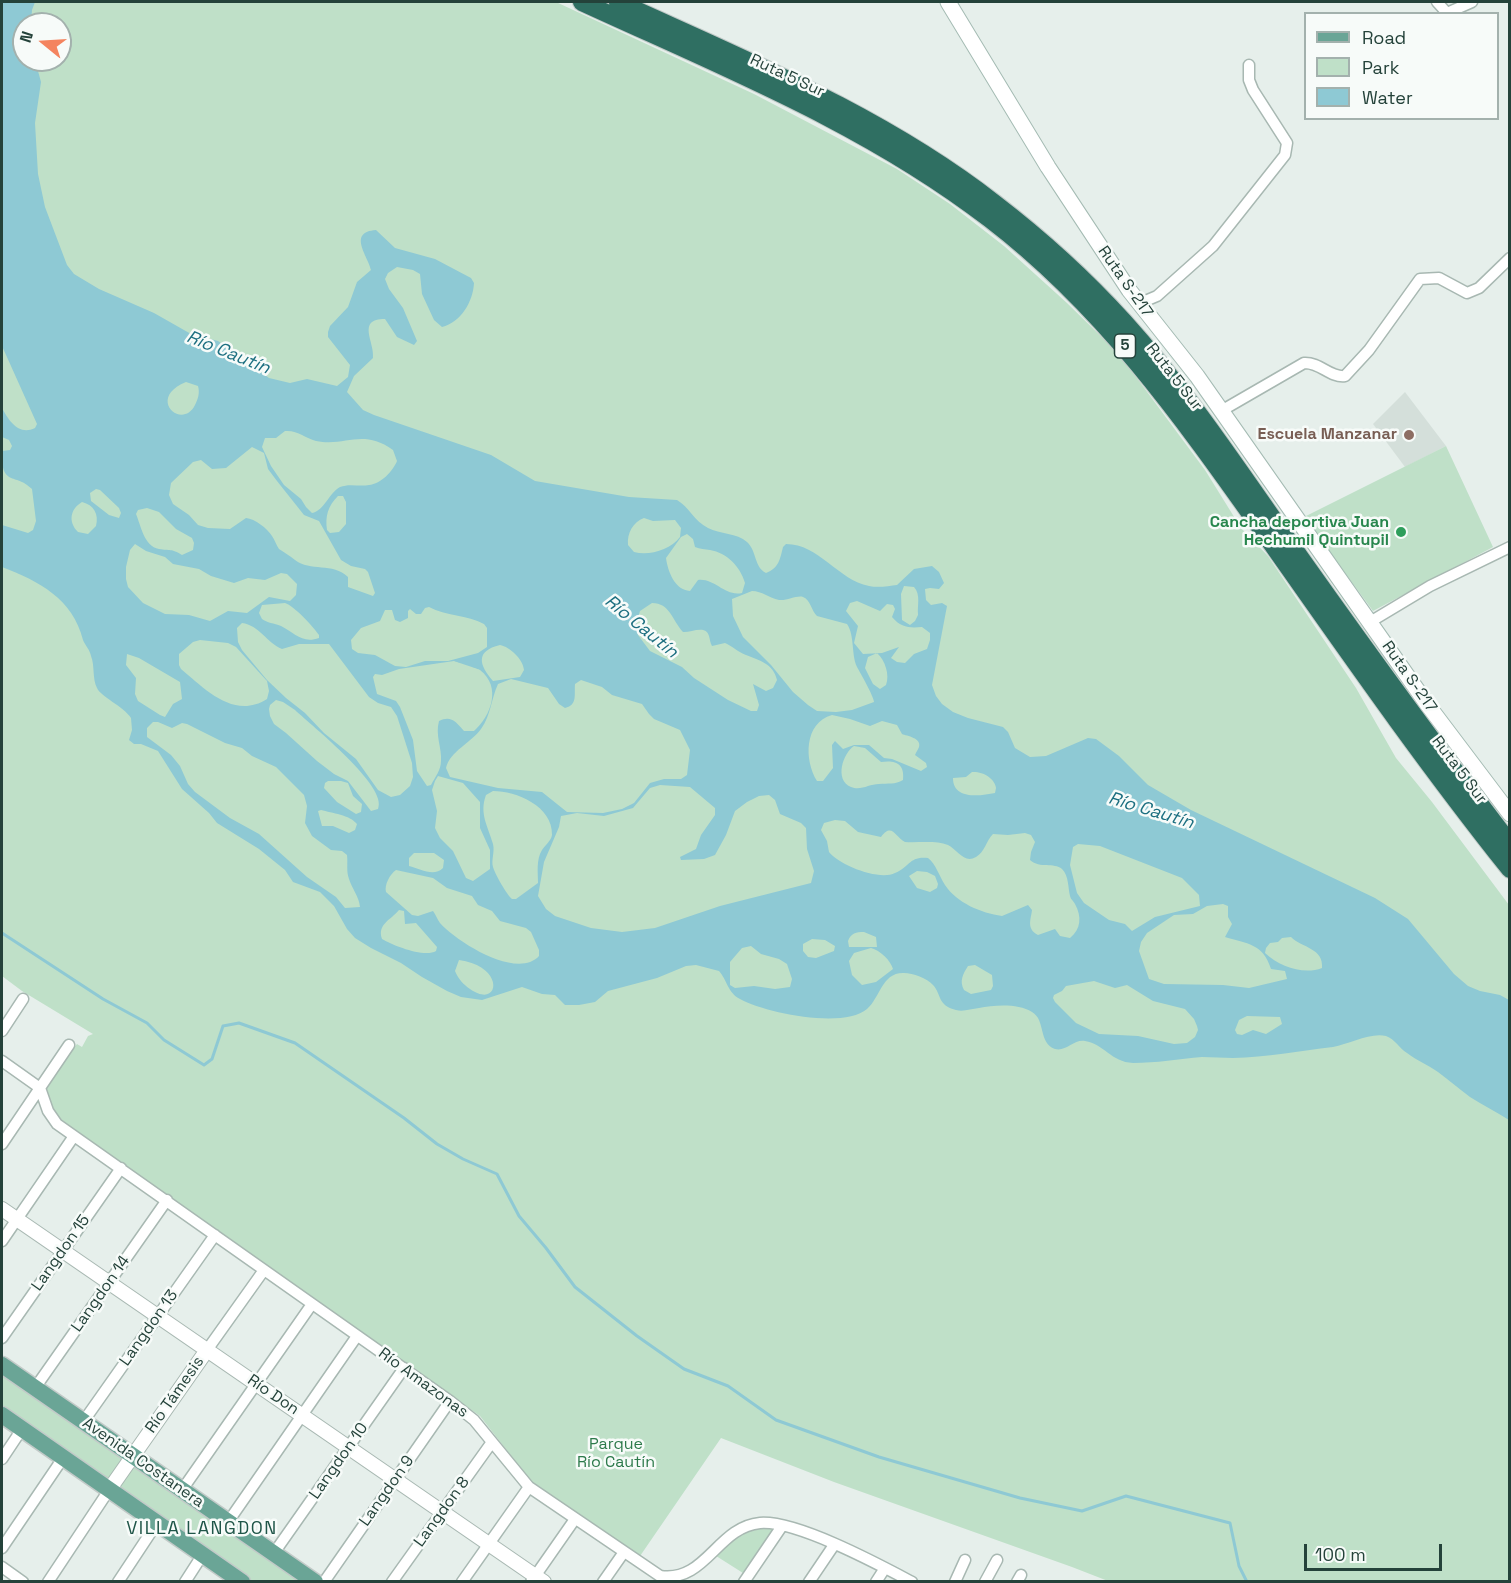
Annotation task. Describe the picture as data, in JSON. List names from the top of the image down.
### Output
{
  "streets": {
    "highway": ["Ruta 5 Sur", "5"],
    "main road": ["Ruta S-217", "Avenida Costanera"],
    "street": [
      "Langdon 15",
      "Langdon 14",
      "Langdon 13",
      "Río Amazonas",
      "Río Támesis",
      "Río Don",
      "Langdon 10",
      "Langdon 9",
      "Langdon 8"
    ]
  },
  "crossings": [
    ["Langdon 15", "Río Amazonas"],
    ["Langdon 15", "Río Don"],
    ["Langdon 14", "Río Amazonas"],
    ["Langdon 14", "Río Don"],
    ["Langdon 14", "Avenida Costanera"],
    ["Langdon 13", "Río Amazonas"],
    ["Langdon 13", "Río Don"],
    ["Langdon 13", "Avenida Costanera"],
    ["Río Amazonas", "Río Támesis"],
    ["Río Amazonas", "Langdon 10"],
    ["Río Amazonas", "Langdon 9"],
    ["Río Amazonas", "Langdon 8"],
    ["Río Támesis", "Río Don"],
    ["Río Támesis", "Avenida Costanera"],
    ["Río Don", "Langdon 10"],
    ["Río Don", "Langdon 9"],
    ["Río Don", "Langdon 8"],
    ["Langdon 10", "Avenida Costanera"]
  ],
  "districts": ["VILLA LANGDON"],
  "water": ["Río Cautín"],
  "parks": ["Parque Río Cautín"],
  "places": ["Escuela Manzanar", "Cancha deportiva Juan Hechumil Quintupil"],
  "legend": ["Road", "Park", "Water"],
  "scale_bar": "100 m",
  "north": "left"
}
